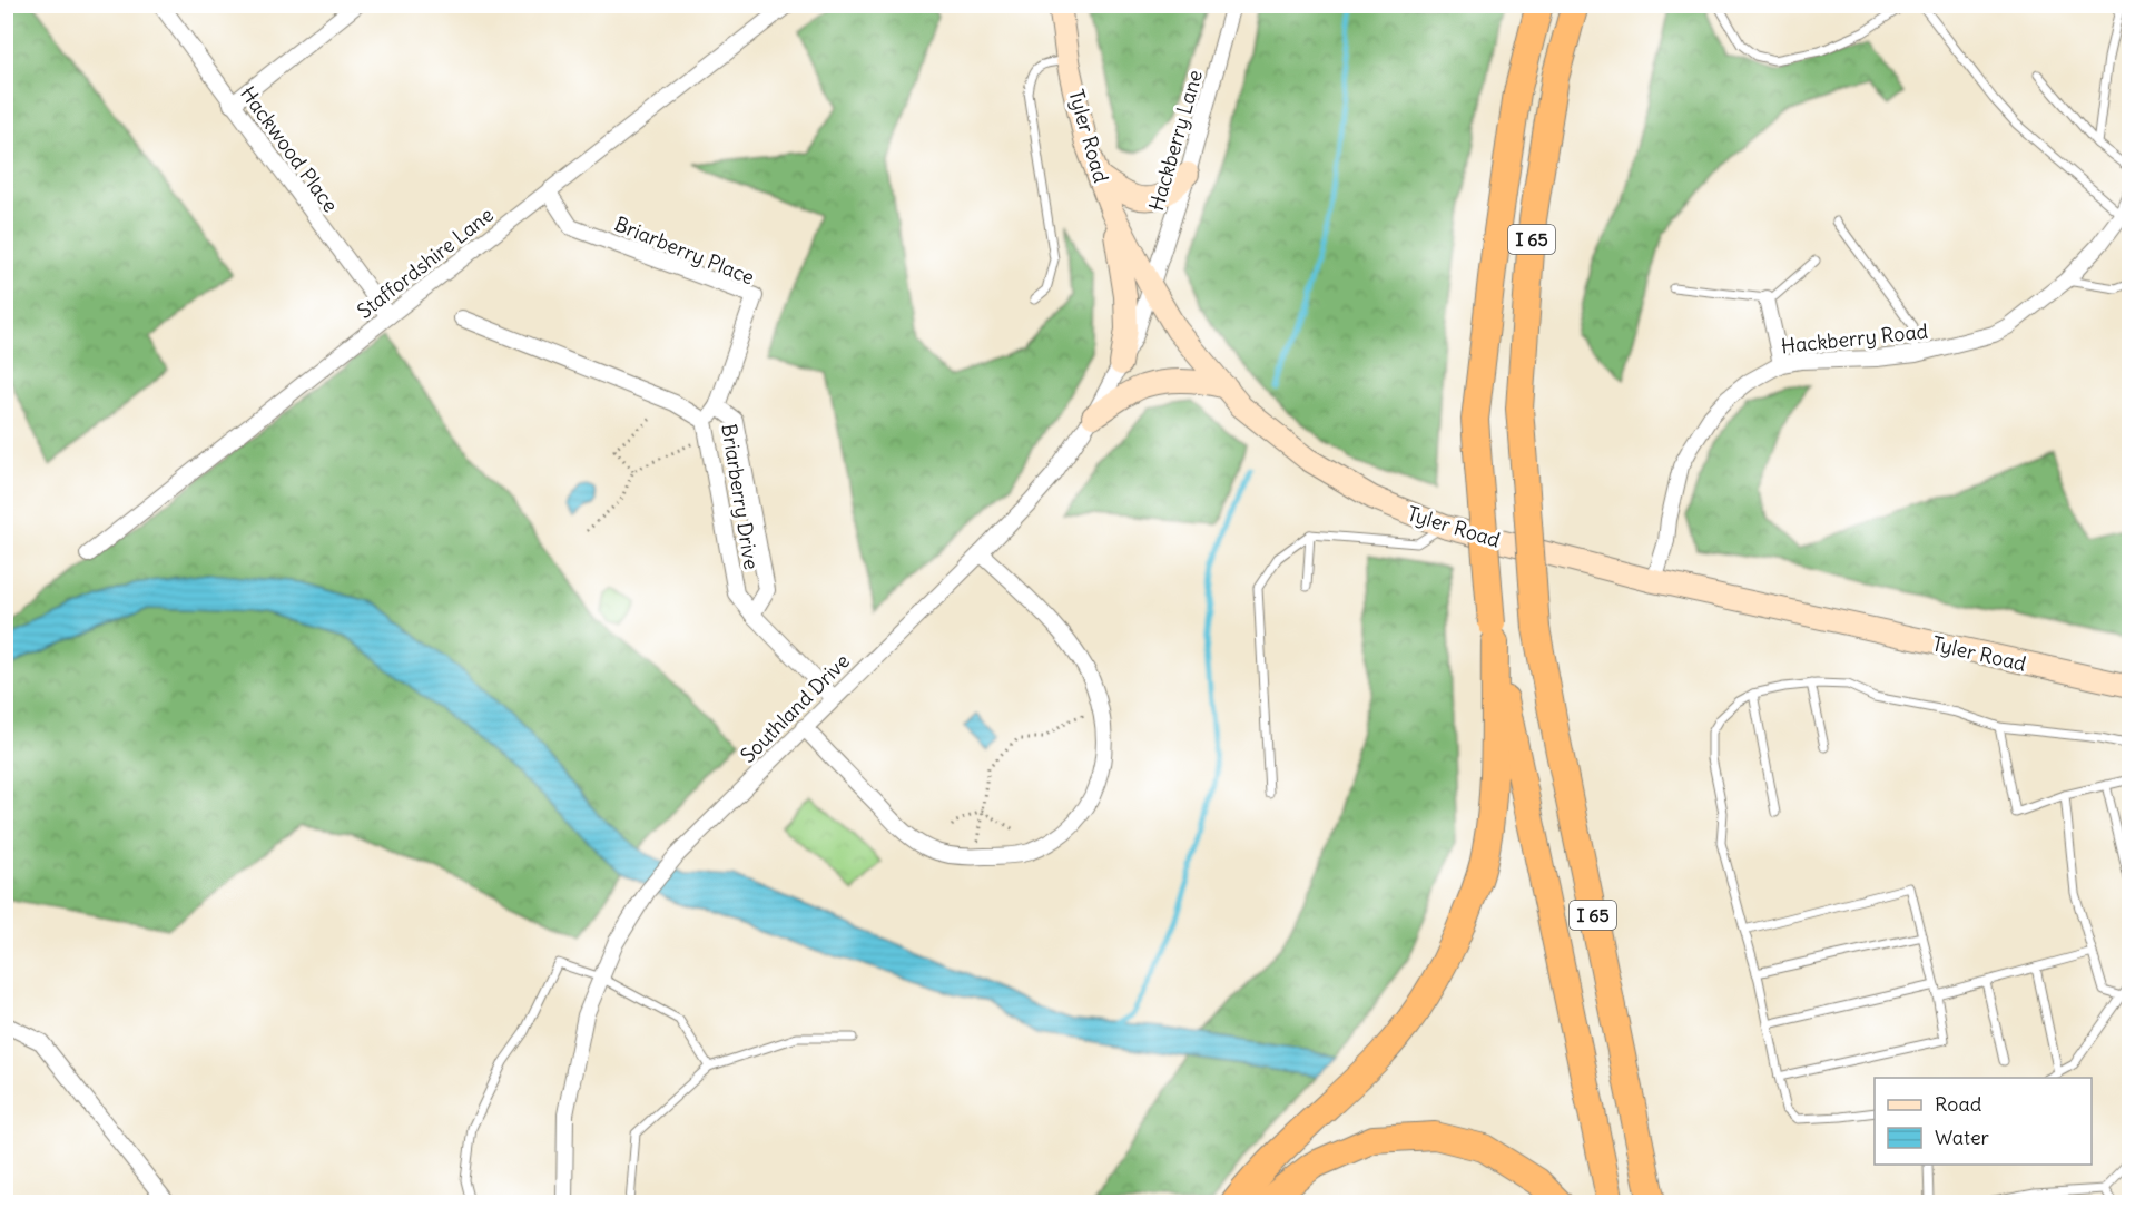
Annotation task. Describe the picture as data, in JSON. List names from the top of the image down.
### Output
{
  "streets": {
    "highway": ["I 65"],
    "street": [
      "Tyler Road",
      "Hackberry Lane",
      "Hackwood Place",
      "Briarberry Place",
      "Staffordshire Lane",
      "Hackberry Road",
      "Briarberry Drive",
      "Southland Drive"
    ]
  },
  "crossings": [
    ["Tyler Road", "Hackberry Lane"],
    ["Tyler Road", "Hackberry Road"],
    ["Tyler Road", "Southland Drive"],
    ["Hackberry Lane", "Southland Drive"],
    ["Hackwood Place", "Staffordshire Lane"],
    ["Briarberry Place", "Staffordshire Lane"],
    ["Briarberry Place", "Briarberry Drive"],
    ["Briarberry Drive", "Southland Drive"]
  ],
  "legend": ["Road", "Water"]
}
